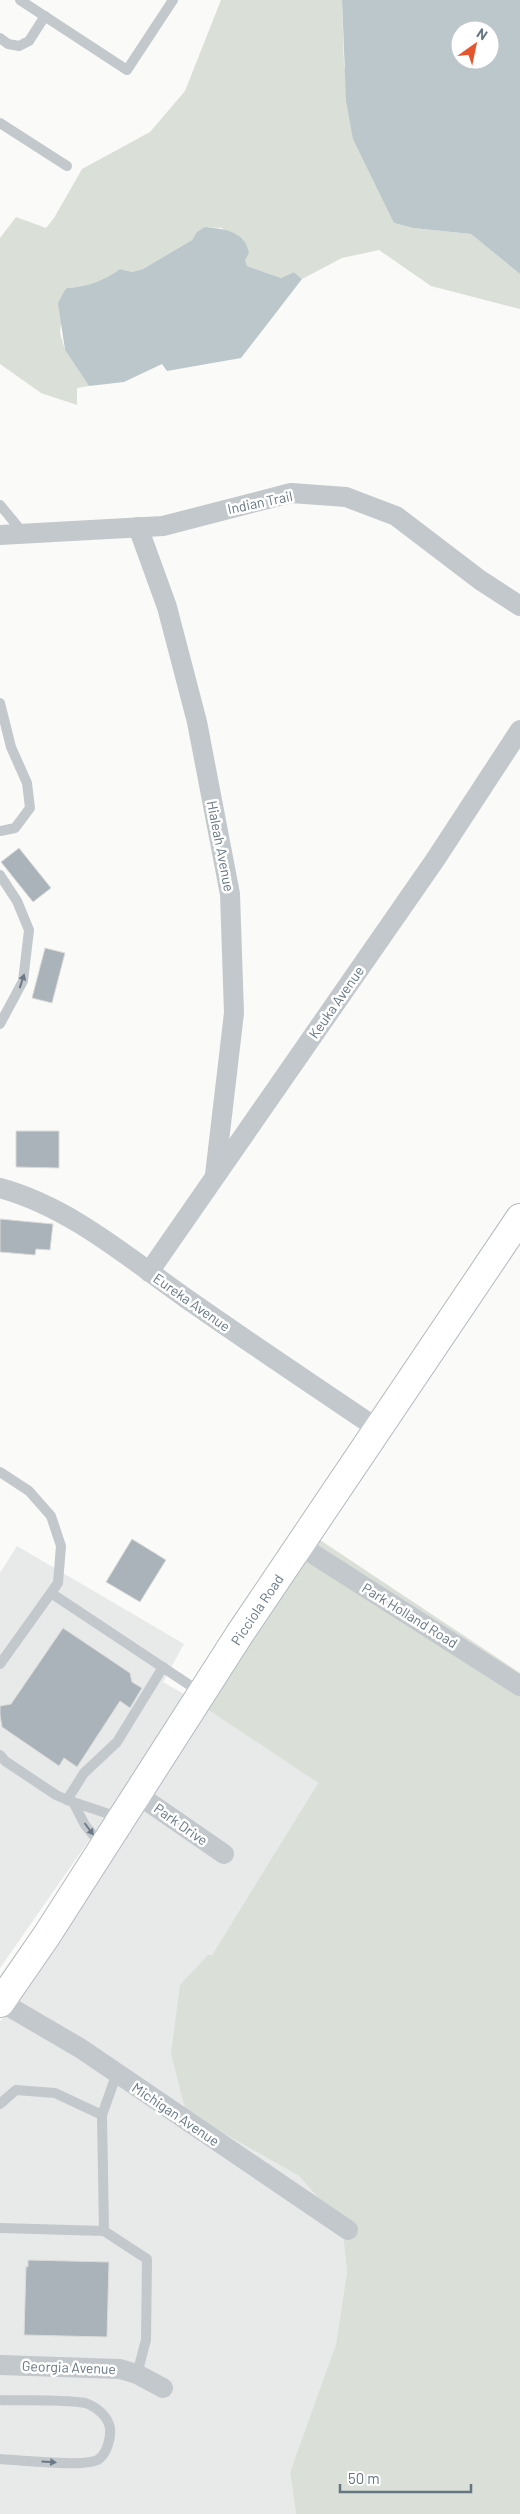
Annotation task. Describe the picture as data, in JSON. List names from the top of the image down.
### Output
{
  "streets": {
    "street": [
      "Indian Trail",
      "Hialeah Avenue",
      "Keuka Avenue",
      "Eureka Avenue",
      "Picciola Road",
      "Park Holland Road",
      "Park Drive",
      "Michigan Avenue",
      "Georgia Avenue"
    ]
  },
  "crossings": [
    ["Indian Trail", "Hialeah Avenue"],
    ["Hialeah Avenue", "Keuka Avenue"],
    ["Keuka Avenue", "Eureka Avenue"],
    ["Eureka Avenue", "Picciola Road"],
    ["Picciola Road", "Park Holland Road"],
    ["Picciola Road", "Park Drive"],
    ["Picciola Road", "Michigan Avenue"]
  ],
  "scale_bar": "50 m",
  "north": "top right"
}
